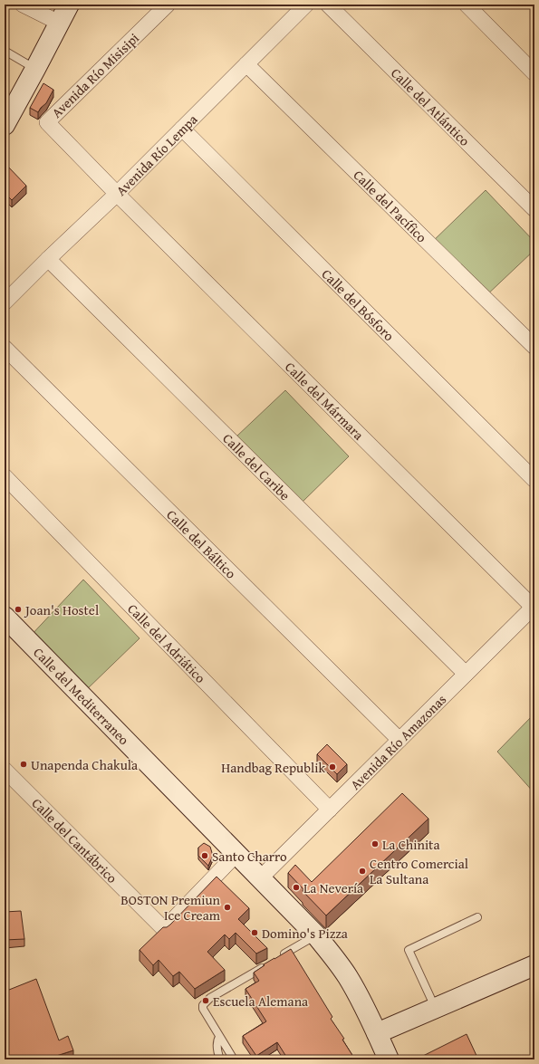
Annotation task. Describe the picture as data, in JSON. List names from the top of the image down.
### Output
{
  "streets": {
    "street": [
      "Avenida Río Misisipi",
      "Calle del Atlántico",
      "Avenida Río Lempa",
      "Calle del Pacífico",
      "Calle del Bósforo",
      "Calle del Mármara",
      "Calle del Caribe",
      "Calle del Báltico",
      "Calle del Adriático",
      "Calle del Mediterraneo",
      "Avenida Río Amazonas",
      "Calle del Cantábrico"
    ]
  },
  "crossings": [
    ["Avenida Río Misisipi", "Avenida Río Lempa"],
    ["Avenida Río Misisipi", "Calle del Mármara"],
    ["Avenida Río Lempa", "Calle del Pacífico"],
    ["Avenida Río Lempa", "Calle del Bósforo"],
    ["Avenida Río Lempa", "Calle del Mármara"],
    ["Avenida Río Lempa", "Calle del Caribe"],
    ["Calle del Mármara", "Avenida Río Amazonas"],
    ["Calle del Caribe", "Avenida Río Amazonas"],
    ["Calle del Báltico", "Avenida Río Amazonas"],
    ["Calle del Adriático", "Avenida Río Amazonas"],
    ["Calle del Mediterraneo", "Avenida Río Amazonas"],
    ["Calle del Mediterraneo", "Calle del Cantábrico"]
  ],
  "places": [
    "Joan's Hostel",
    "Unapenda Chakula",
    "Handbag Republik",
    "La Chinita",
    "Santo Charro",
    "Centro Comercial La Sultana",
    "La Nevería",
    "BOSTON Premiun Ice Cream",
    "Domino's Pizza",
    "Escuela Alemana"
  ]
}
